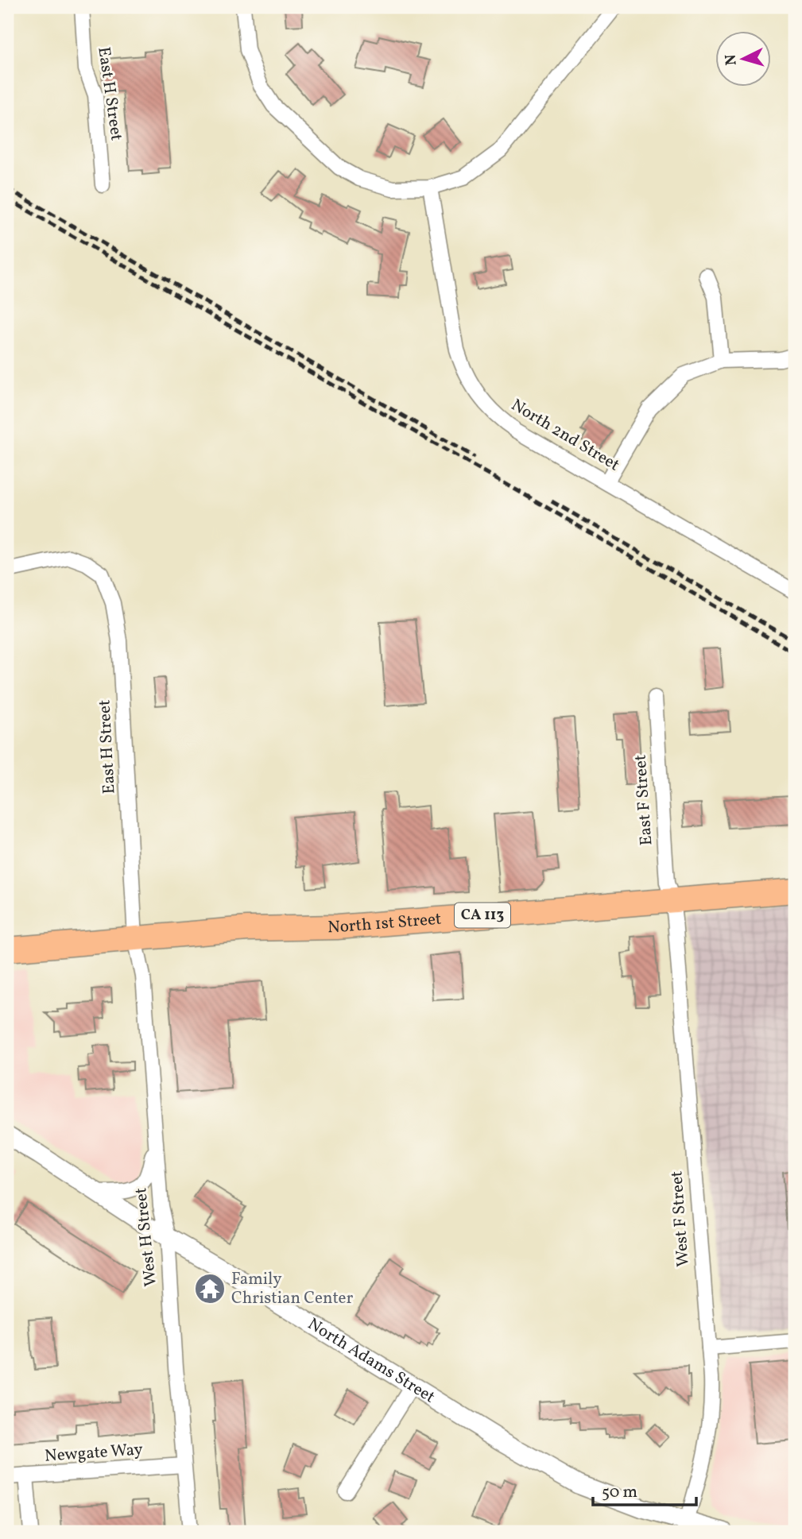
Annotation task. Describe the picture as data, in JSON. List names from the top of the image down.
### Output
{
  "streets": {
    "main road": ["CA 113", "North 1st Street"],
    "street": [
      "East H Street",
      "North 2nd Street",
      "East F Street",
      "West F Street",
      "West H Street",
      "North Adams Street",
      "Newgate Way"
    ]
  },
  "crossings": [
    ["East H Street", "North 1st Street"],
    ["East H Street", "West H Street"],
    ["East F Street", "North 1st Street"],
    ["East F Street", "West F Street"],
    ["North 1st Street", "West F Street"],
    ["North 1st Street", "West H Street"],
    ["West F Street", "North Adams Street"],
    ["West H Street", "North Adams Street"],
    ["West H Street", "Newgate Way"]
  ],
  "places": {
    "temple": ["Family Christian Center"]
  },
  "scale_bar": "50 m",
  "north": "left"
}
